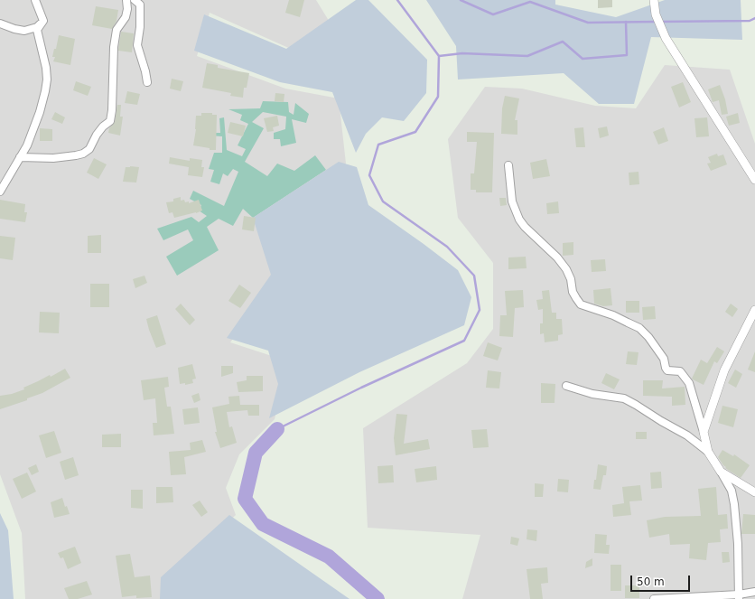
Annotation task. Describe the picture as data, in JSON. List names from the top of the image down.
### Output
{
  "scale_bar": "50 m"
}
